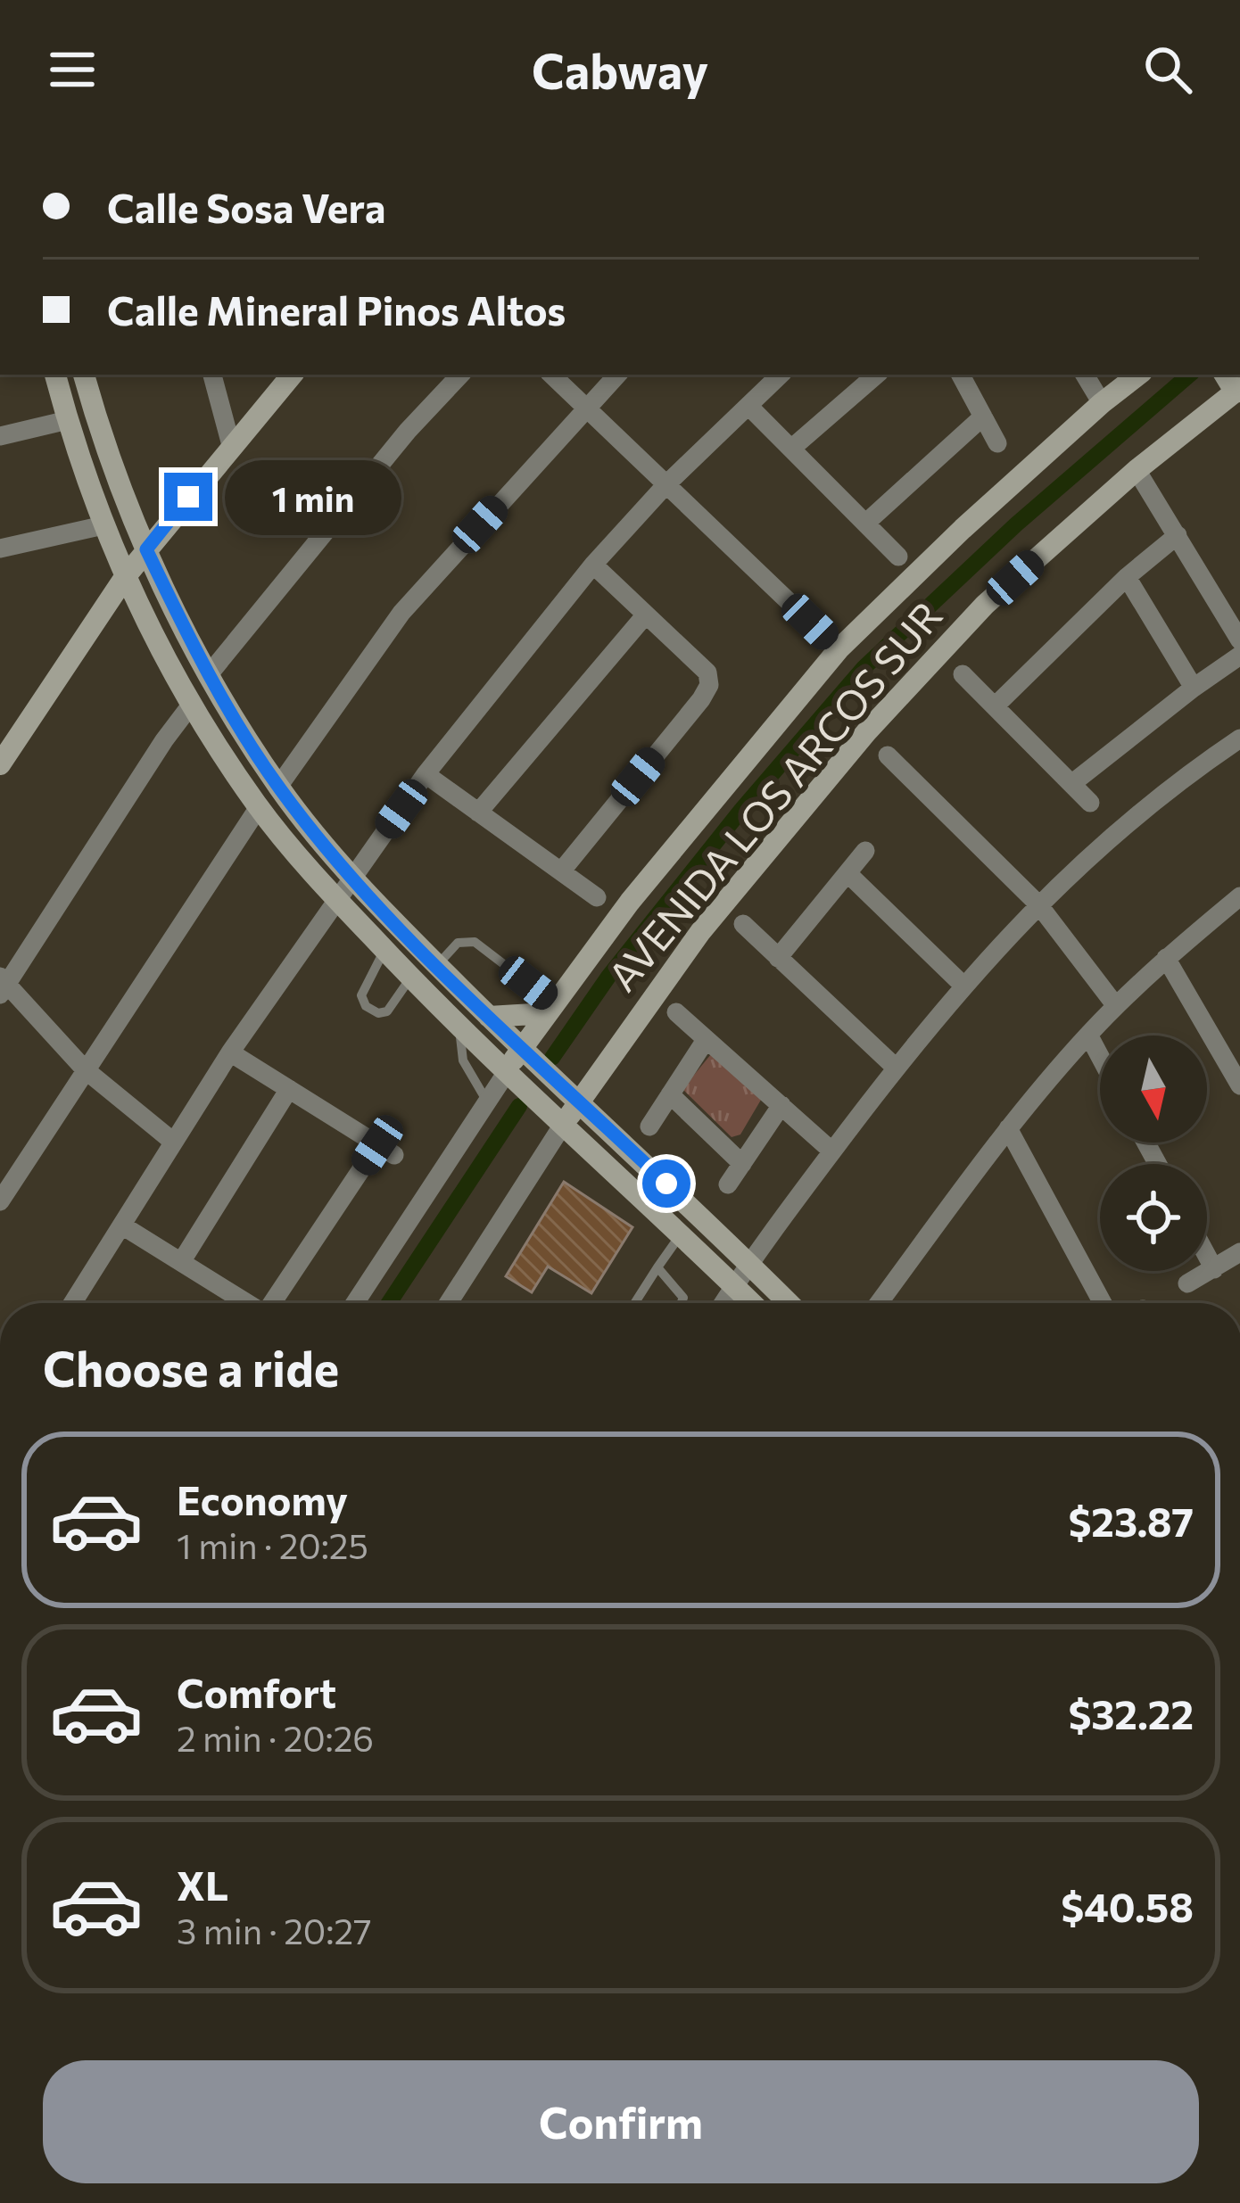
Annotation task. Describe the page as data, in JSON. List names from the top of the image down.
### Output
{
  "streets": {
    "main road": ["AVENIDA LOS ARCOS SUR"]
  },
  "north": "bottom",
  "page": {
    "header": "Cabway",
    "banner": ["Calle Sosa Vera", "Calle Mineral Pinos Altos"],
    "bubble": "1 min",
    "heading": "Choose a ride",
    "list": [
      {
        "name": "Economy",
        "note": "1 min · 20:25",
        "value": "$23.87"
      },
      {
        "name": "Comfort",
        "note": "2 min · 20:26",
        "value": "$32.22"
      },
      {
        "name": "XL",
        "note": "3 min · 20:27",
        "value": "$40.58"
      }
    ],
    "buttons": "Confirm"
  }
}
